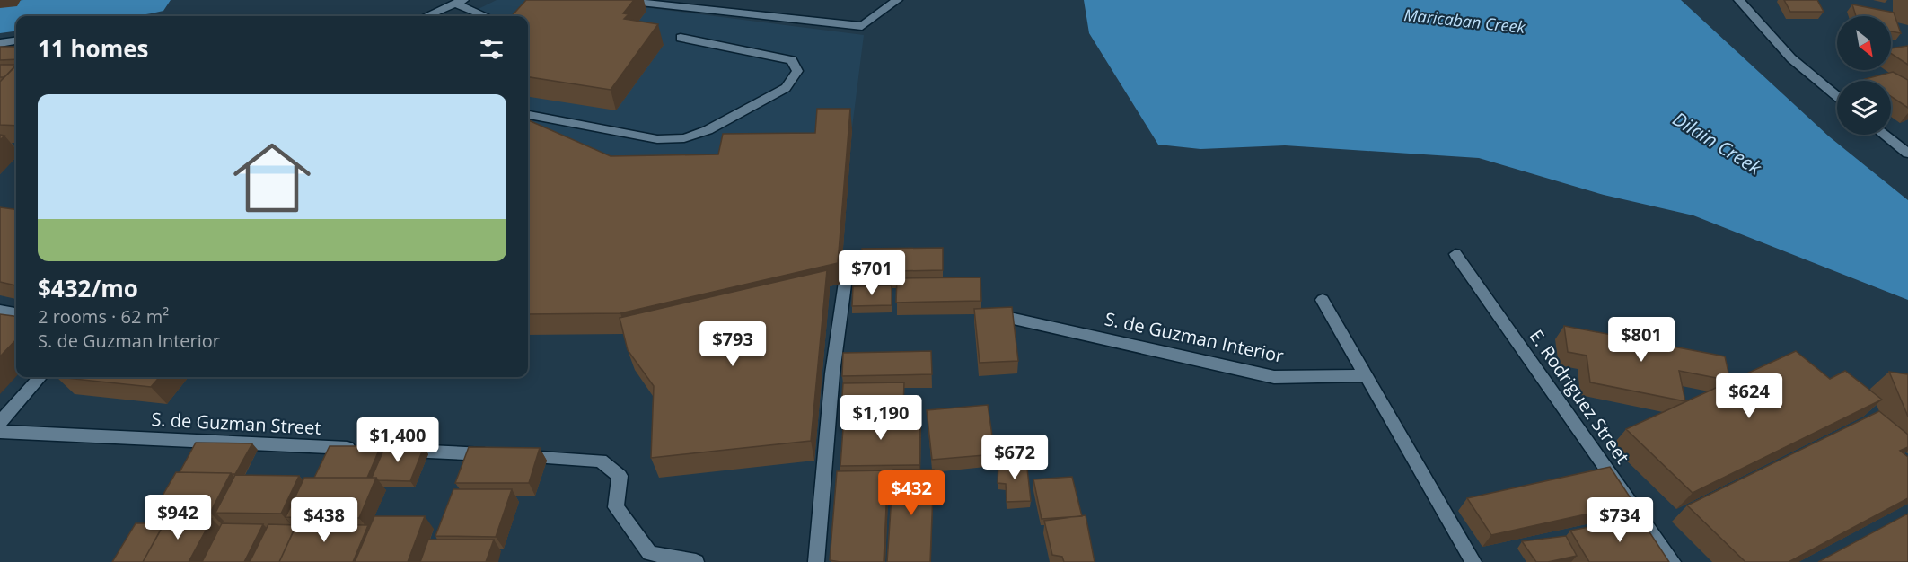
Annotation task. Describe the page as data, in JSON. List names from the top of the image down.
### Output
{
  "streets": {
    "street": ["S. de Guzman Interior", "E. Rodriguez Street", "S. de Guzman Street"]
  },
  "water": ["Maricaban Creek", "Dilain Creek"],
  "north": "bottom right",
  "page": {
    "heading": "11 homes",
    "list": [
      {
        "name": "$432/mo",
        "note": "2 rooms · 62 m² · S. de Guzman Interior"
      }
    ],
    "price": [
      "$701",
      "$801",
      "$793",
      "$624",
      "$1,190",
      "$1,400",
      "$672",
      "$432",
      "$942",
      "$438",
      "$734"
    ]
  }
}
